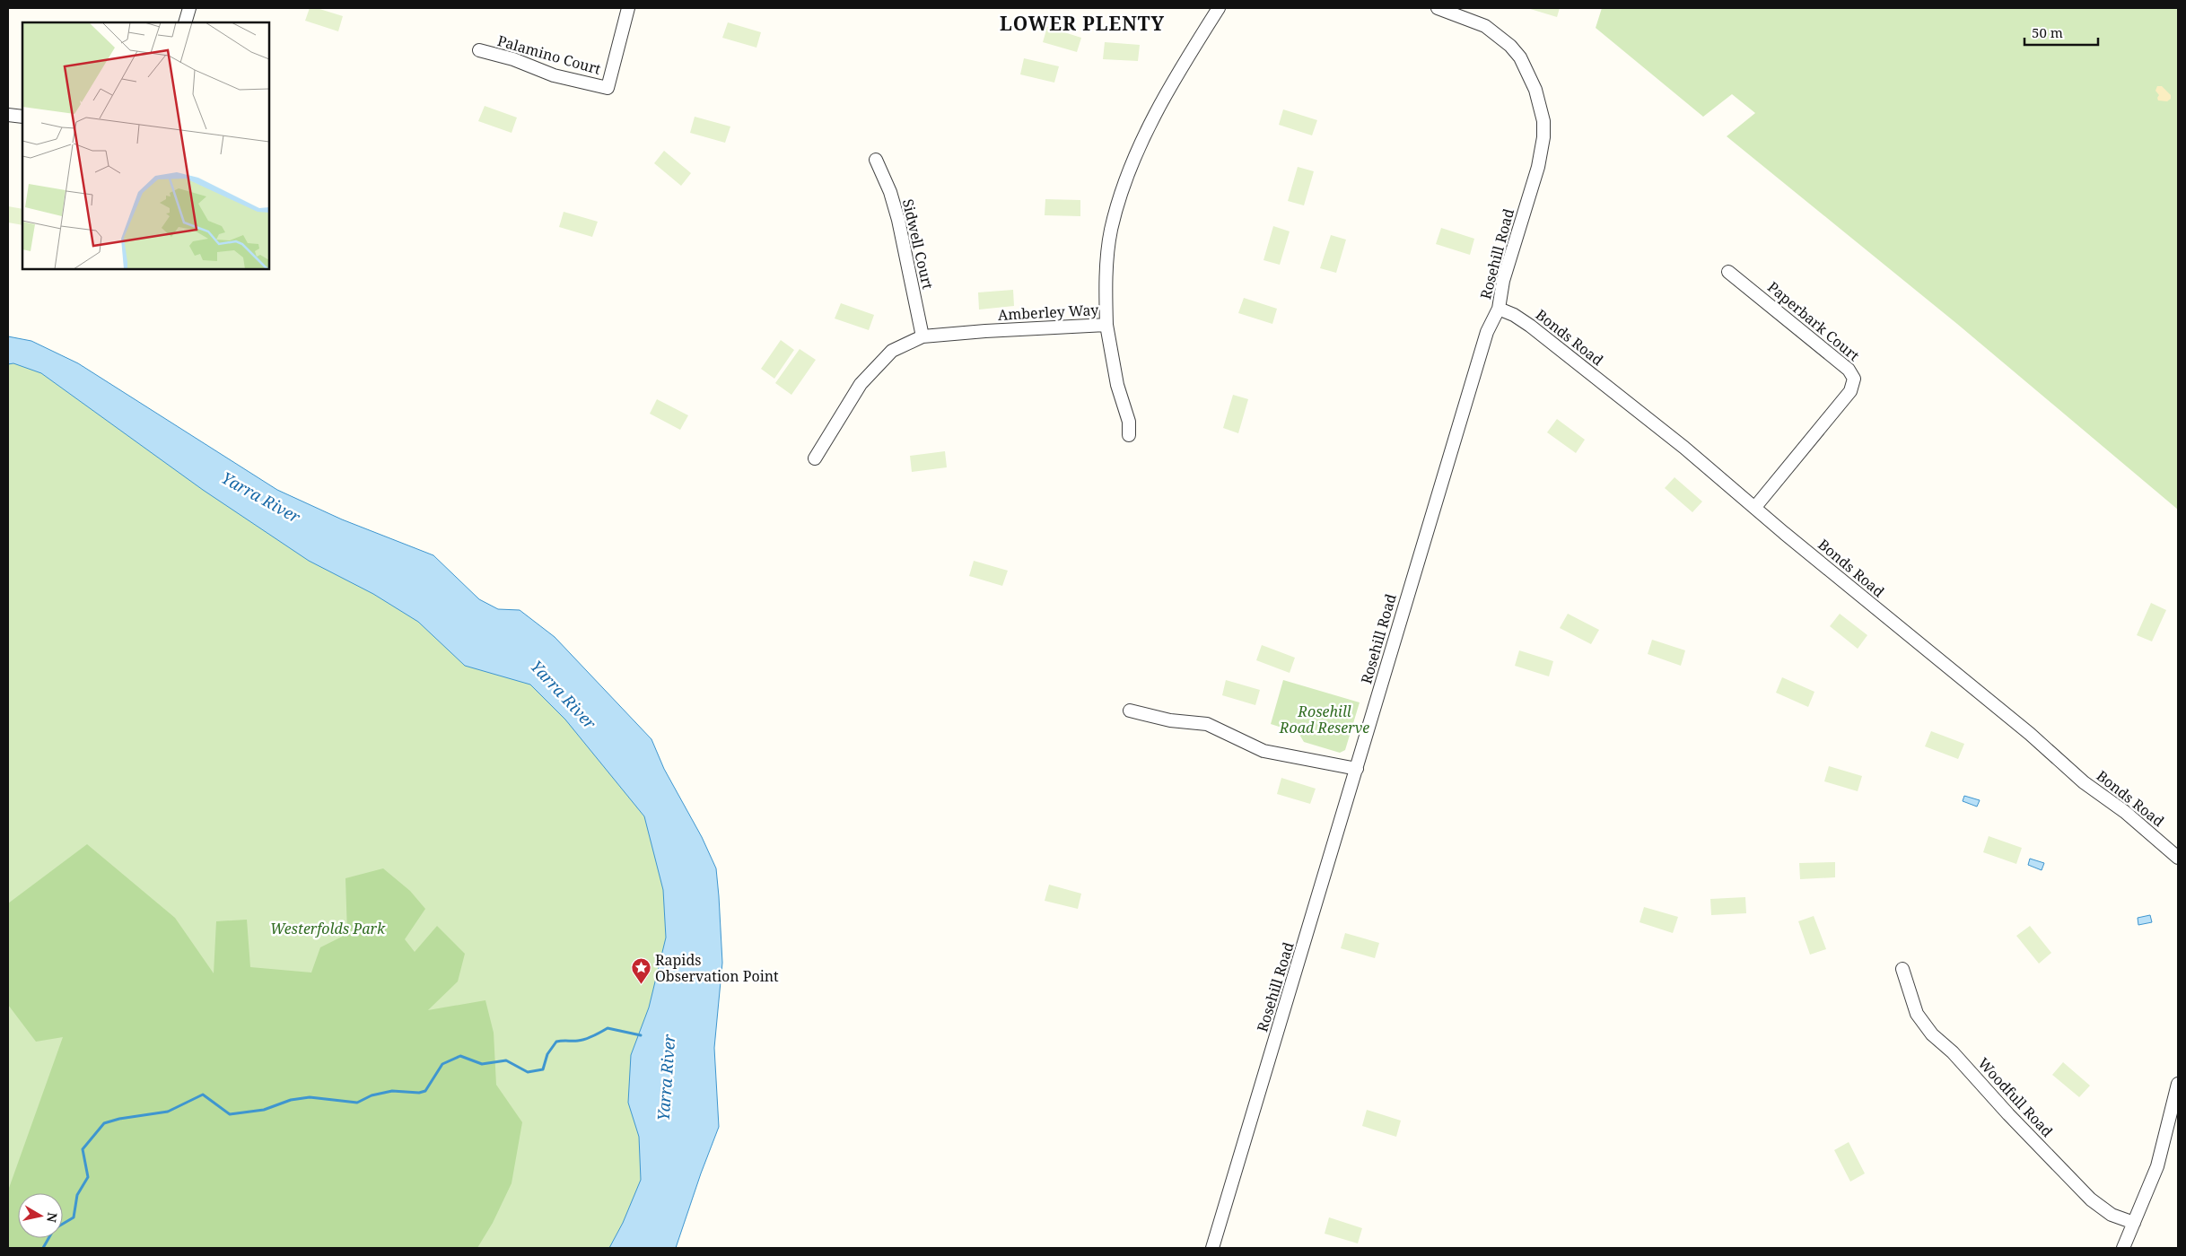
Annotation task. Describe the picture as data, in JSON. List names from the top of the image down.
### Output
{
  "streets": {
    "street": [
      "Palamino Court",
      "Sidwell Court",
      "Rosehill Road",
      "Amberley Way",
      "Paperbark Court",
      "Bonds Road",
      "Woodfull Road"
    ]
  },
  "crossings": [
    ["Sidwell Court", "Amberley Way"],
    ["Rosehill Road", "Bonds Road"],
    ["Paperbark Court", "Bonds Road"]
  ],
  "districts": ["LOWER PLENTY"],
  "water": ["Yarra River"],
  "parks": ["Rosehill Road Reserve", "Westerfolds Park"],
  "places": {
    "place": ["Rapids Observation Point"]
  },
  "scale_bar": "50 m",
  "north": "right"
}
